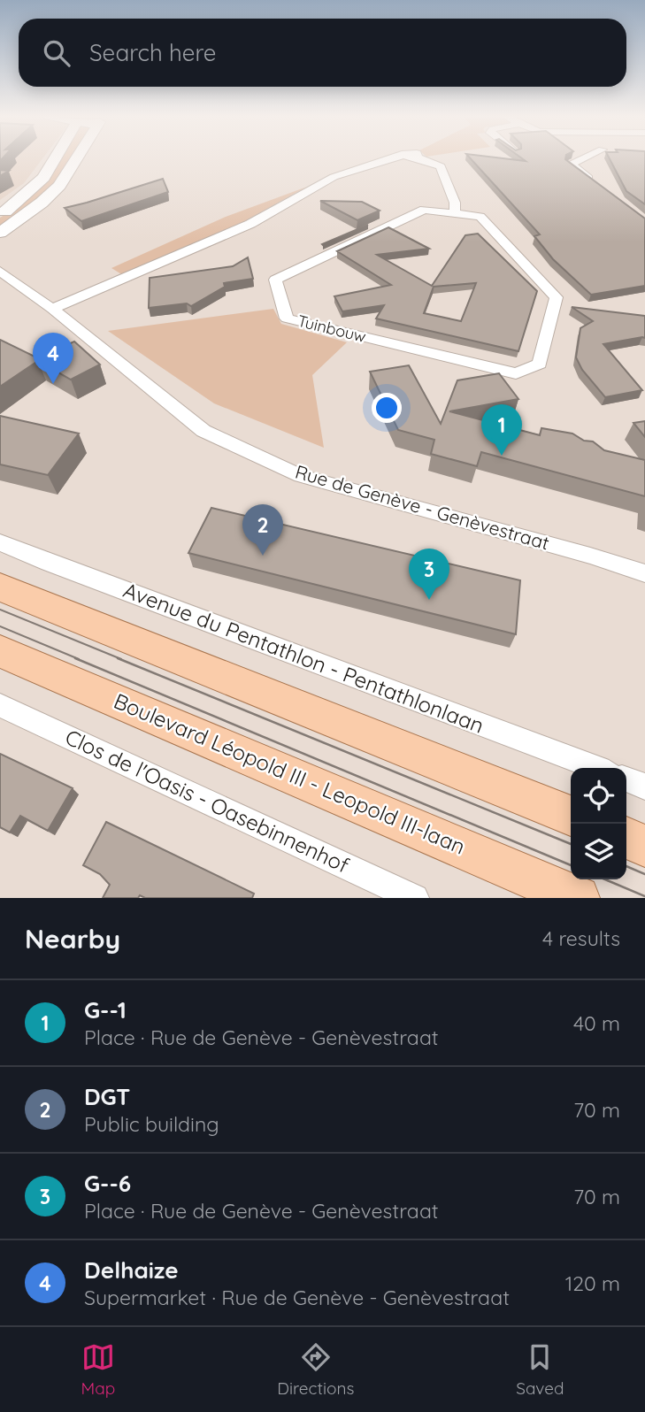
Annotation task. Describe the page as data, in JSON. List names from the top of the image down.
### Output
{
  "streets": {
    "main road": ["Boulevard Léopold III - Leopold III-laan"],
    "street": [
      "Tuinbouw",
      "Rue de Genève - Genèvestraat",
      "Avenue du Pentathlon - Pentathlonlaan",
      "Clos de l'Oasis - Oasebinnenhof"
    ]
  },
  "page": {
    "search": "Search here",
    "pins": [
      "4",
      "1",
      "2",
      "3"
    ],
    "heading": ["Nearby", "4 results"],
    "list": [
      {
        "mark": "1",
        "name": "G--1",
        "note": "Place · Rue de Genève - Genèvestraat",
        "value": "40 m"
      },
      {
        "mark": "2",
        "name": "DGT",
        "note": "Public building",
        "value": "70 m"
      },
      {
        "mark": "3",
        "name": "G--6",
        "note": "Place · Rue de Genève - Genèvestraat",
        "value": "70 m"
      },
      {
        "mark": "4",
        "name": "Delhaize",
        "note": "Supermarket · Rue de Genève - Genèvestraat",
        "value": "120 m"
      }
    ],
    "nav": ["Map", "Directions", "Saved"]
  }
}
